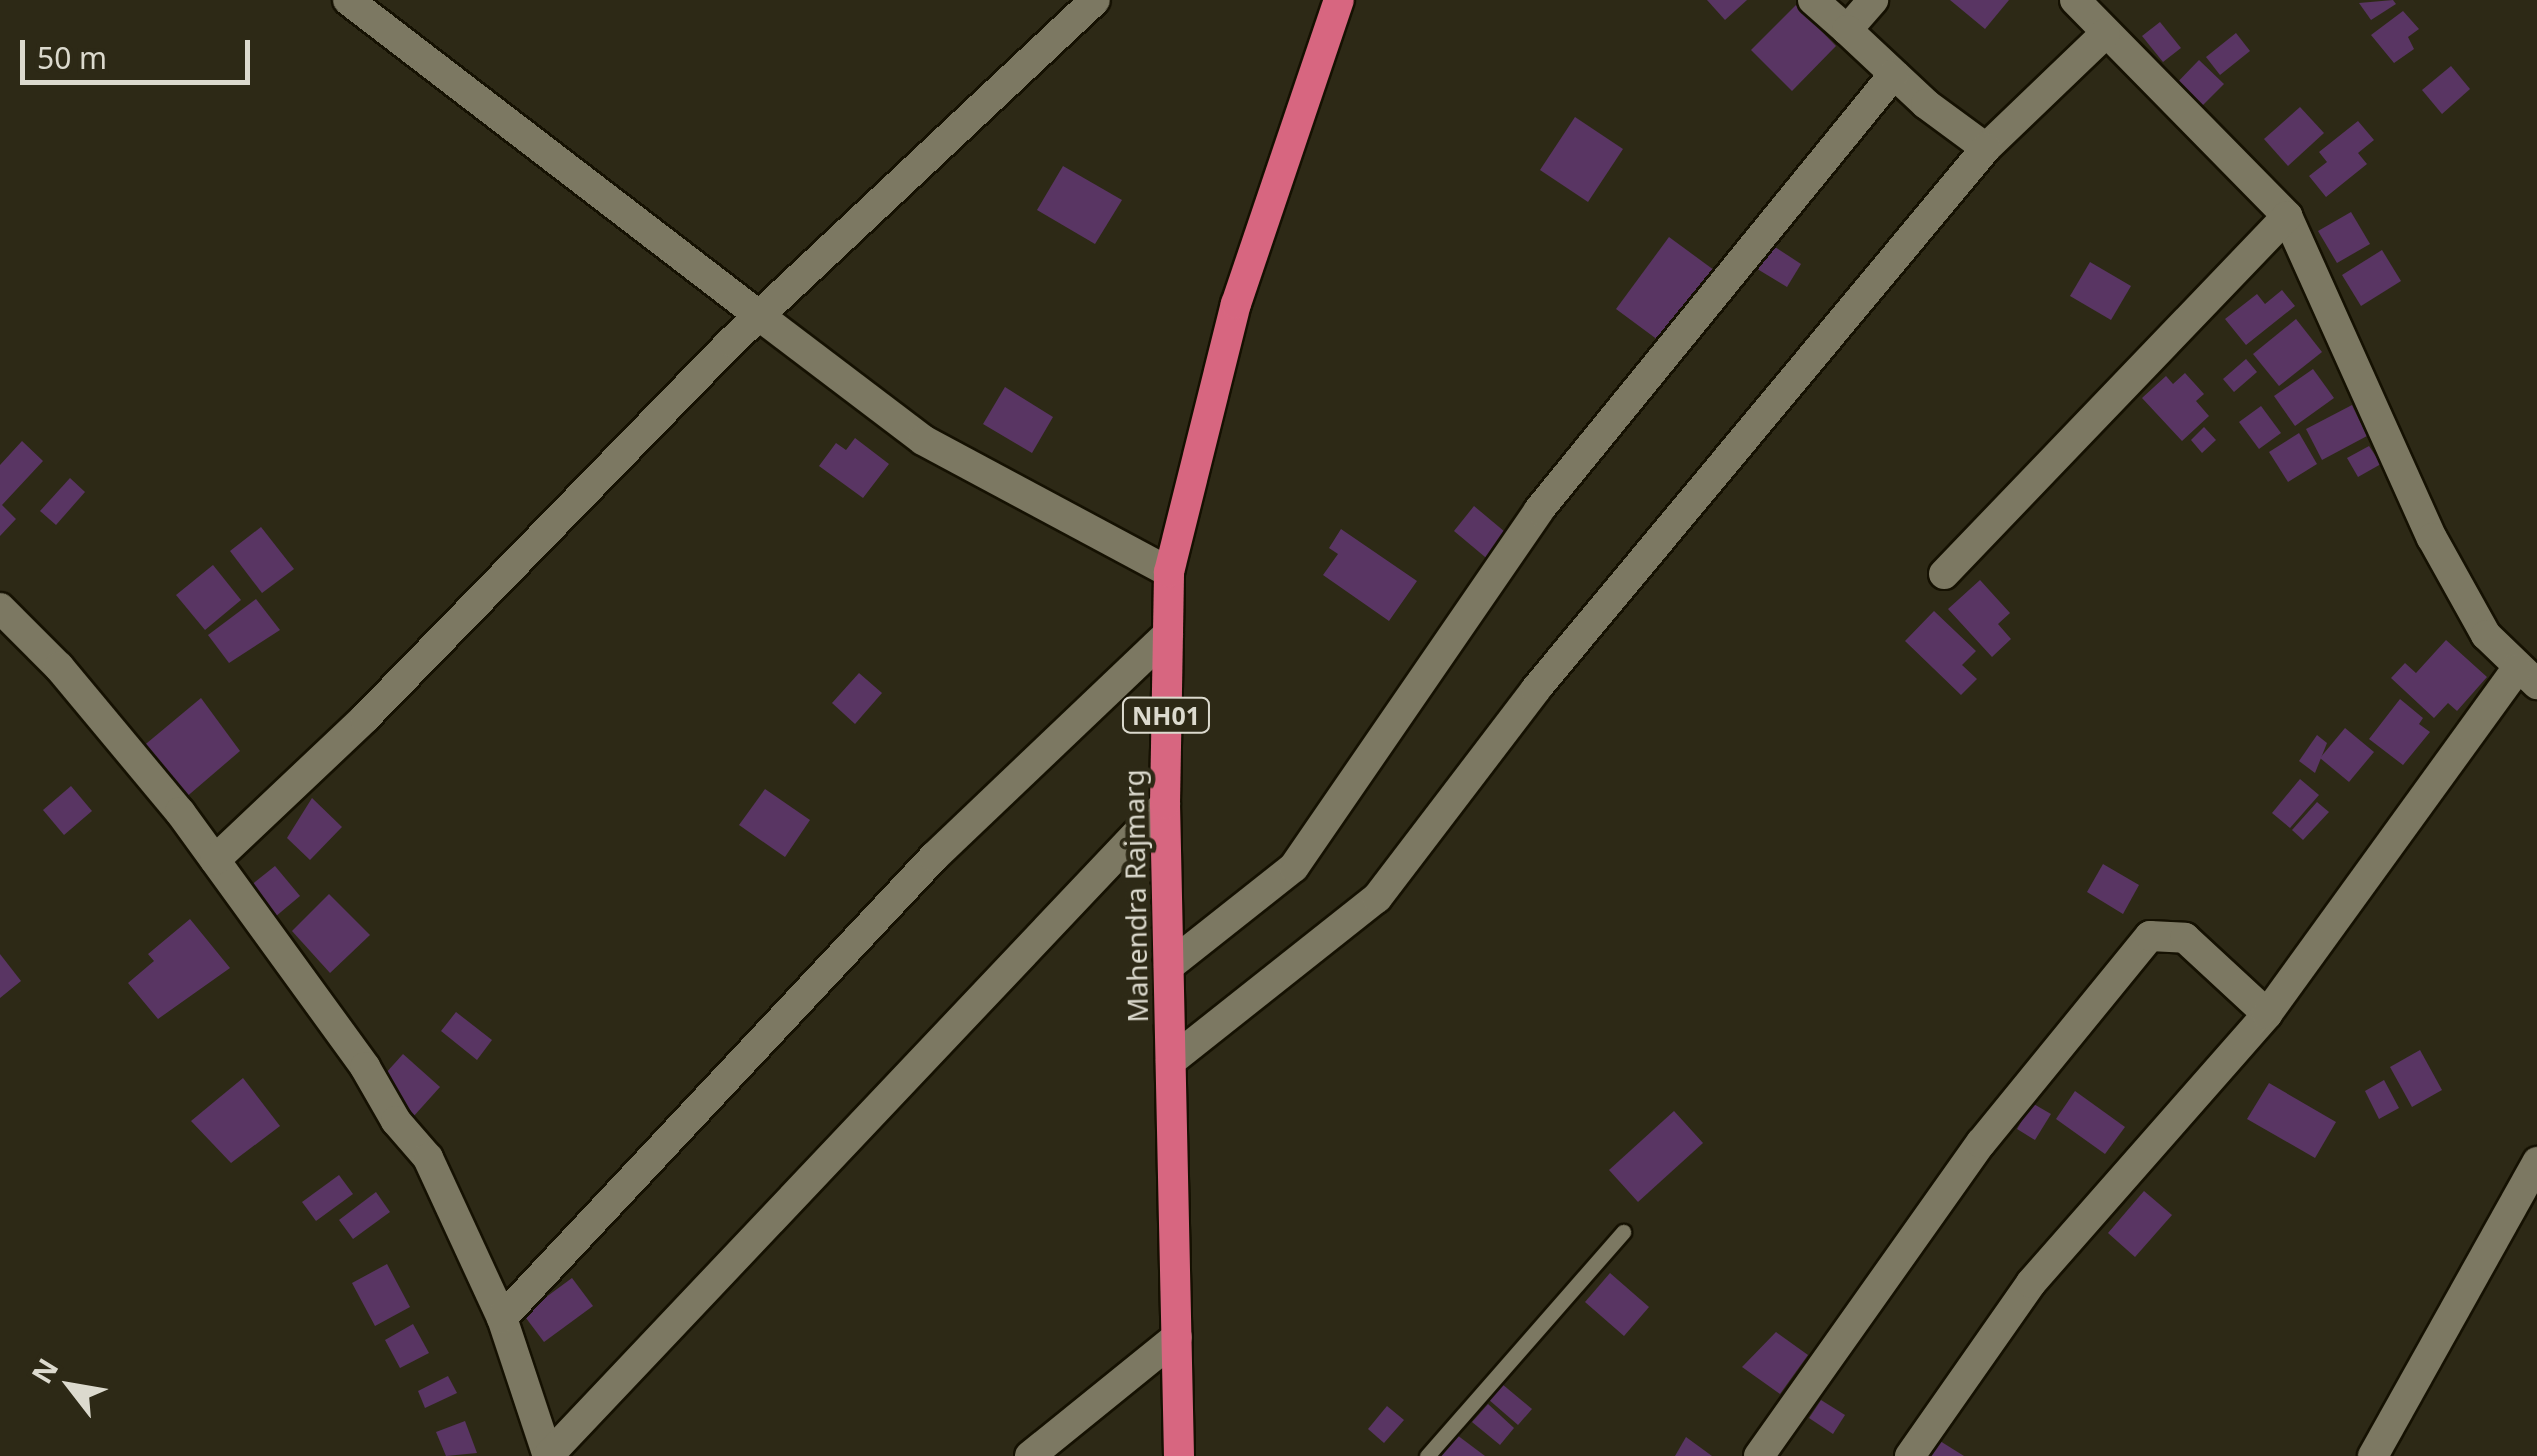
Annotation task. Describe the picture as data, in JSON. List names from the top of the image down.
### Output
{
  "streets": {
    "highway": ["NH01", "Mahendra Rajmarg"]
  },
  "scale_bar": "50 m",
  "north": "top left"
}
